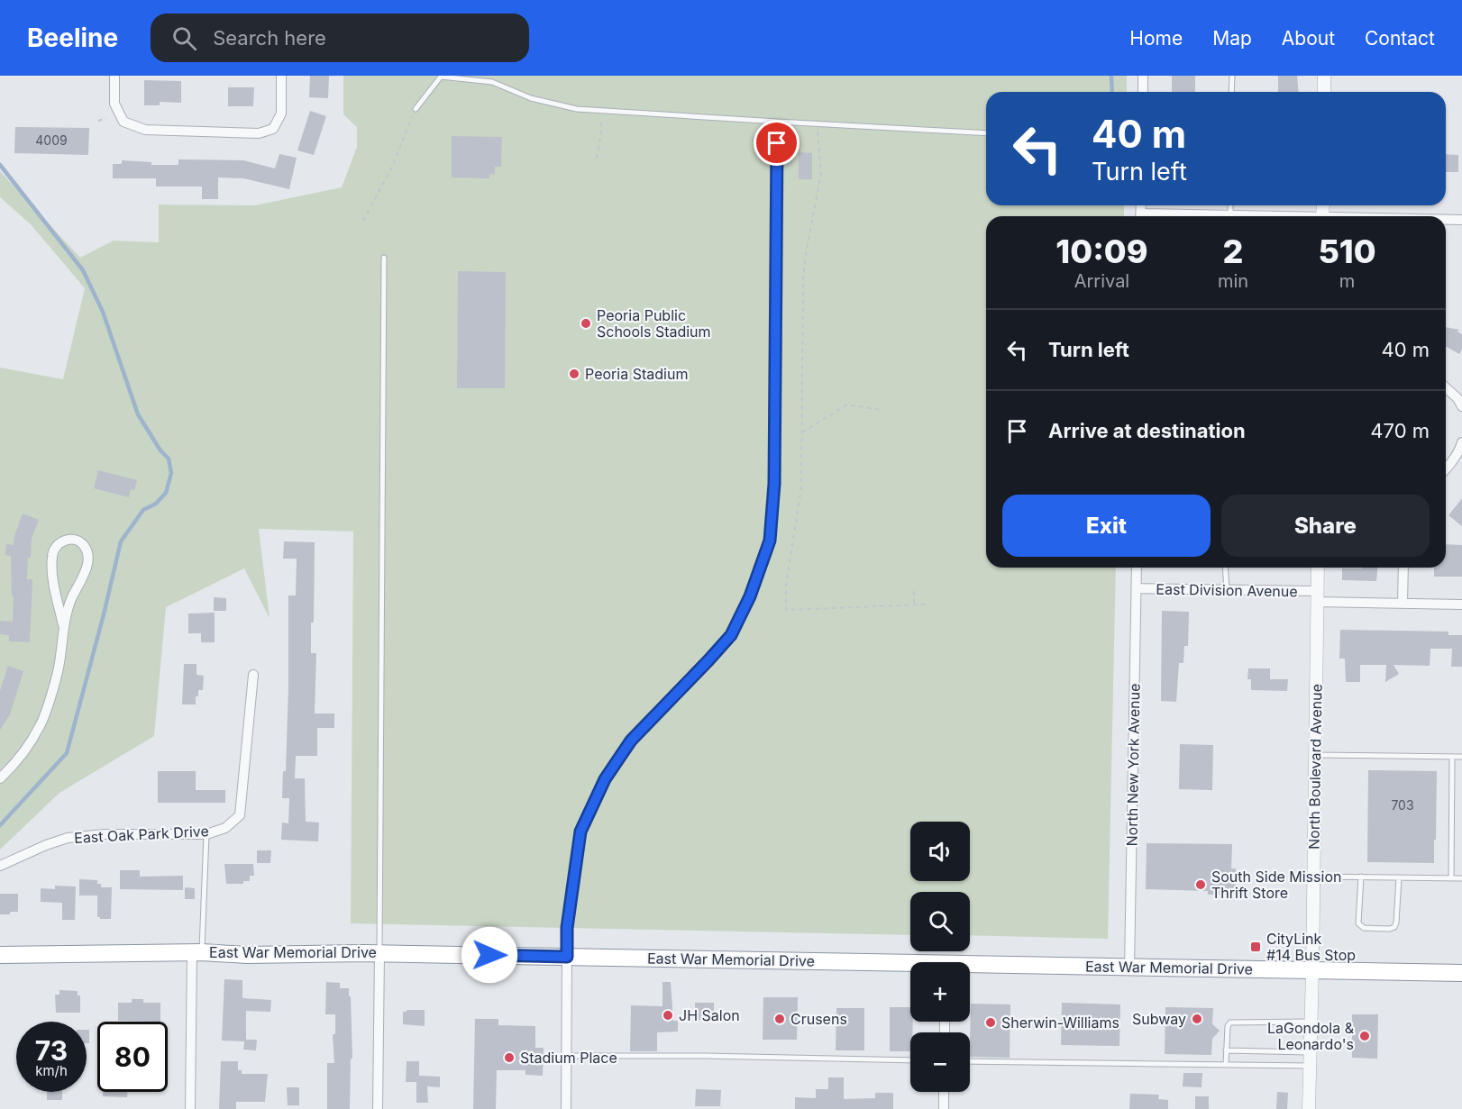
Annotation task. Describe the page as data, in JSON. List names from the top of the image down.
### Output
{
  "streets": {
    "highway": ["East War Memorial Drive"],
    "street": [
      "East Division Avenue",
      "North New York Avenue",
      "North Boulevard Avenue",
      "East Oak Park Drive"
    ]
  },
  "crossings": [
    ["East Division Avenue", "North New York Avenue"],
    ["East Division Avenue", "North Boulevard Avenue"],
    ["North New York Avenue", "East War Memorial Drive"],
    ["North Boulevard Avenue", "East War Memorial Drive"]
  ],
  "places": {
    "other": [
      "Peoria Public Schools Stadium",
      "Peoria Stadium",
      "South Side Mission Thrift Store",
      "JH Salon",
      "Crusens",
      "Subway",
      "Sherwin-Williams",
      "LaGondola & Leonardo's",
      "Stadium Place"
    ],
    "transit": ["CityLink #14 Bus Stop"]
  },
  "house_numbers": ["4009", "703"],
  "page": {
    "header": "Beeline",
    "search": "Search here",
    "nav": [
      "Home",
      "Map",
      "About",
      "Contact"
    ],
    "turn": ["40 m", "Turn left"],
    "eta": [
      "10:09",
      "Arrival",
      "2",
      "min",
      "510",
      "m"
    ],
    "list": [
      {
        "name": "Turn left",
        "value": "40 m"
      },
      {
        "name": "Arrive at destination",
        "value": "470 m"
      }
    ],
    "buttons": ["Exit", "Share"],
    "map_buttons": ["+", "−"],
    "speed": "73 km/h",
    "limit": "80"
  }
}
